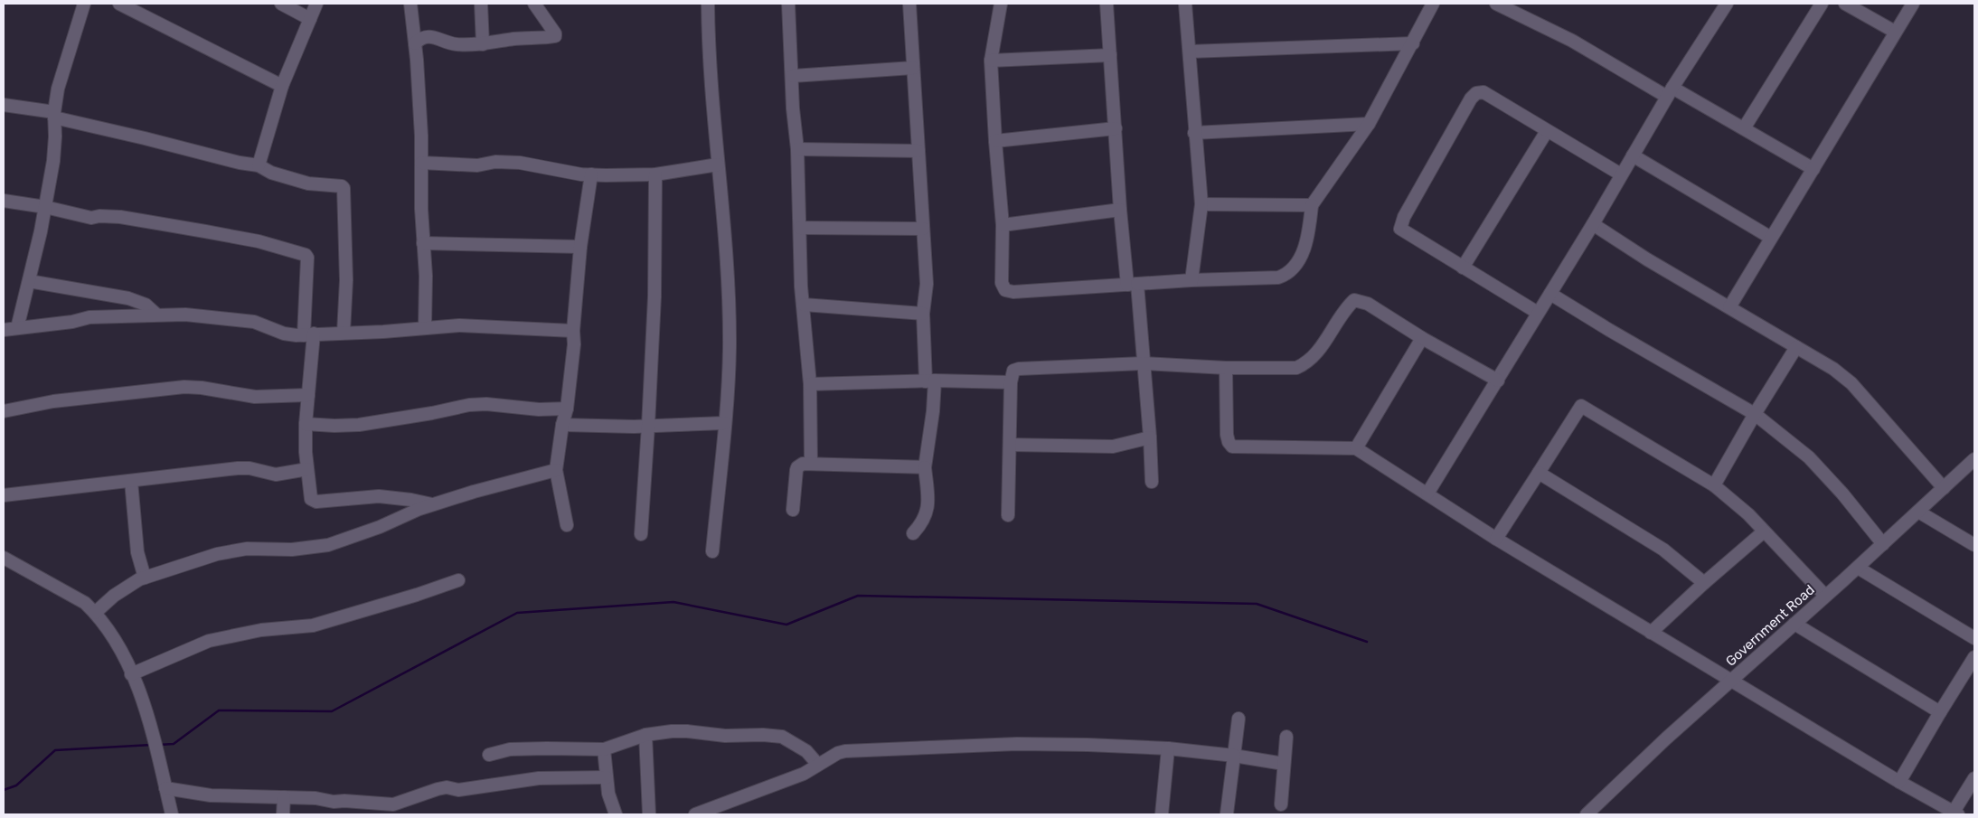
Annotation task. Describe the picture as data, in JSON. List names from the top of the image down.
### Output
{
  "streets": {
    "street": ["Government Road"]
  }
}
